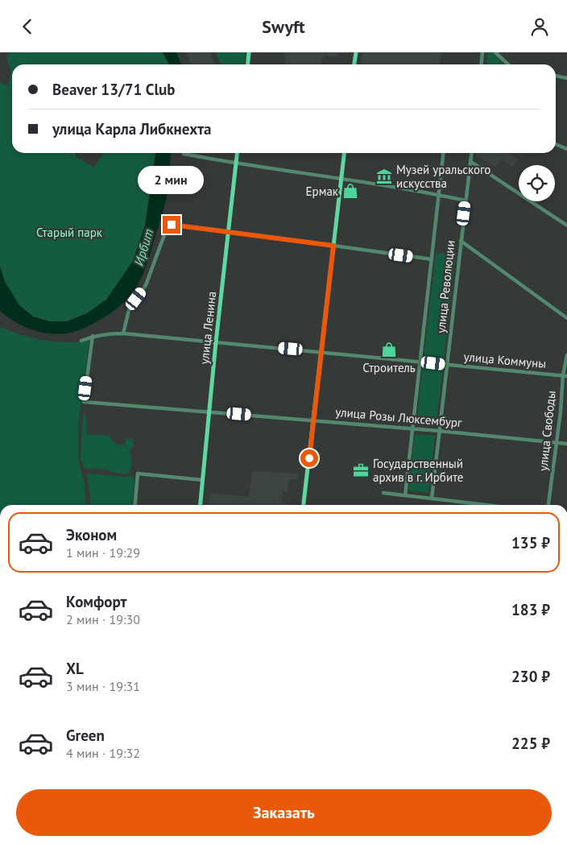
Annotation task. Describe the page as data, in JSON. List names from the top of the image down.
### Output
{
  "streets": {
    "main road": ["улица Ленина"],
    "street": [
      "улица Революции",
      "улица Коммуны",
      "улица Розы Люксембург",
      "улица Свободы"
    ]
  },
  "crossings": [
    ["улица Революции", "улица Коммуны"],
    ["улица Революции", "улица Розы Люксембург"],
    ["улица Ленина", "улица Коммуны"],
    ["улица Ленина", "улица Розы Люксембург"],
    ["улица Коммуны", "улица Розы Люксембург"],
    ["улица Коммуны", "улица Свободы"],
    ["улица Розы Люксембург", "улица Свободы"]
  ],
  "water": ["Ирбит"],
  "parks": ["Старый парк"],
  "places": {
    "museum": ["Музей уральского искусства"],
    "shop": ["Ермак", "Строитель"],
    "office": ["Государственный архив в г. Ирбите"]
  },
  "page": {
    "header": "Swyft",
    "banner": ["Beaver 13/71 Club", "улица Карла Либкнехта"],
    "bubble": "2 мин",
    "list": [
      {
        "name": "Эконом",
        "note": "1 мин · 19:29",
        "value": "135 ₽"
      },
      {
        "name": "Комфорт",
        "note": "2 мин · 19:30",
        "value": "183 ₽"
      },
      {
        "name": "XL",
        "note": "3 мин · 19:31",
        "value": "230 ₽"
      },
      {
        "name": "Green",
        "note": "4 мин · 19:32",
        "value": "225 ₽"
      }
    ],
    "buttons": "Заказать"
  }
}
